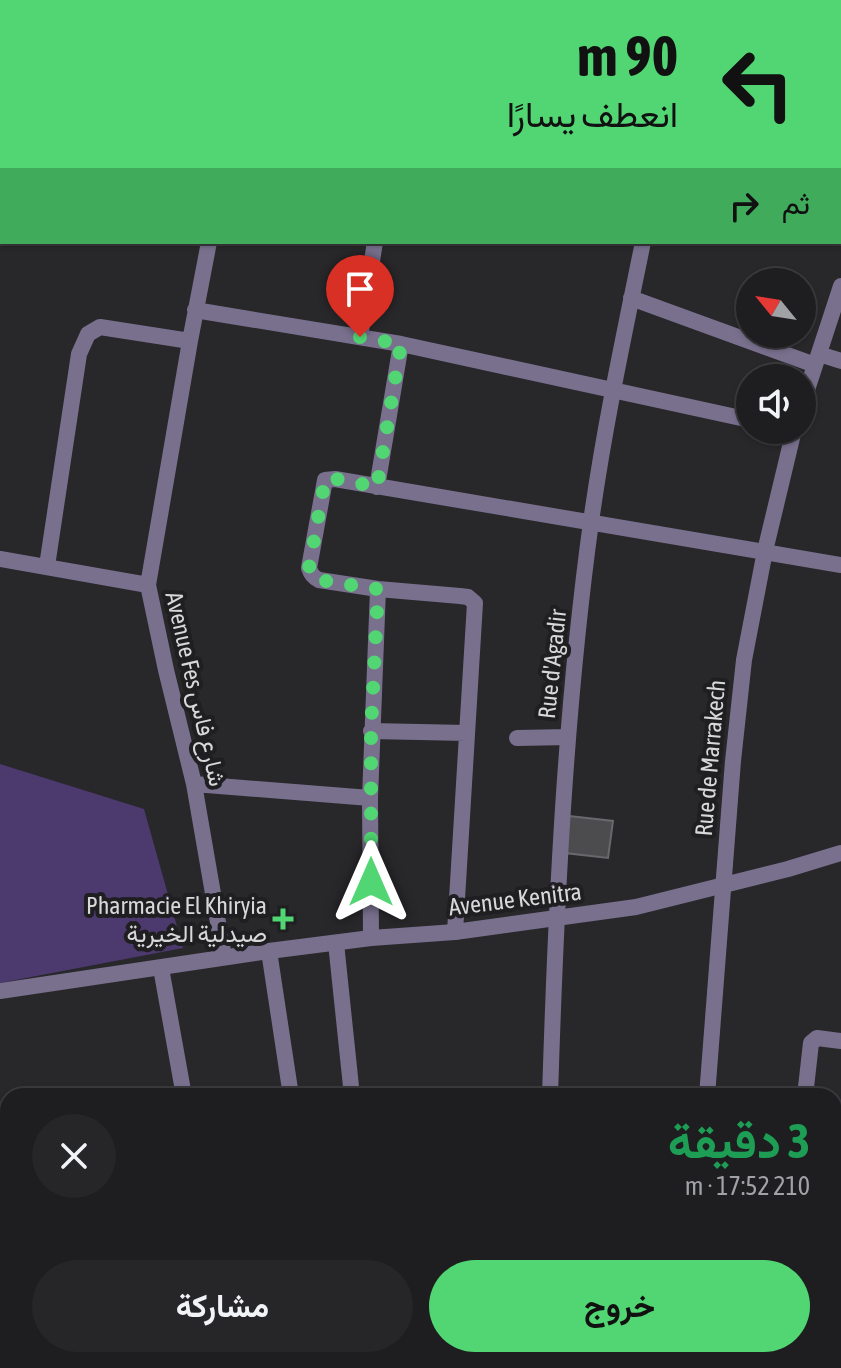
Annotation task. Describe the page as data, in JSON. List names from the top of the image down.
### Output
{
  "streets": {
    "street": [
      "Rue d'Agadir",
      "Avenue Fes شارع فاس",
      "Rue de Marrakech",
      "Avenue Kenitra"
    ]
  },
  "crossings": [
    ["Rue d'Agadir", "Avenue Kenitra"],
    ["Avenue Fes شارع فاس", "Avenue Kenitra"],
    ["Rue de Marrakech", "Avenue Kenitra"]
  ],
  "places": {
    "health": ["Pharmacie El Khiryia صيدلية الخيرية"]
  },
  "north": "top left",
  "page": {
    "turn": ["90 m", "انعطف يسارًا"],
    "then": "ثم",
    "heading": ["3 دقيقة", "210 m · 17:52"],
    "buttons": ["خروج", "مشاركة"]
  }
}
